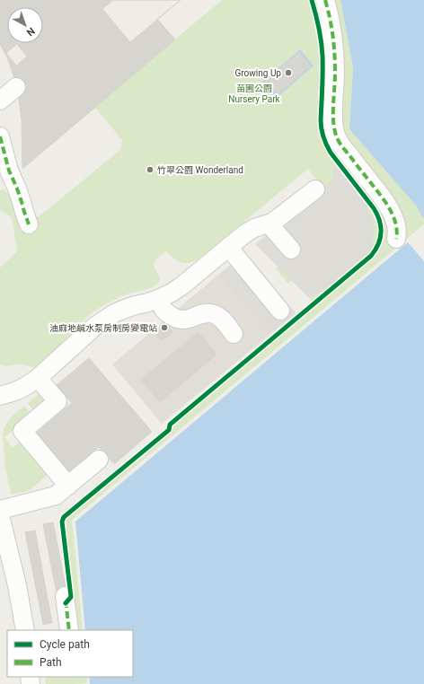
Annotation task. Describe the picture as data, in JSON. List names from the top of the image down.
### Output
{
  "parks": ["苗圃公園 Nursery Park"],
  "places": ["Growing Up", "竹翠公園 Wonderland", "油麻地鹹水泵房制房變電站"],
  "legend": ["Cycle path", "Path"],
  "north": "bottom right"
}
